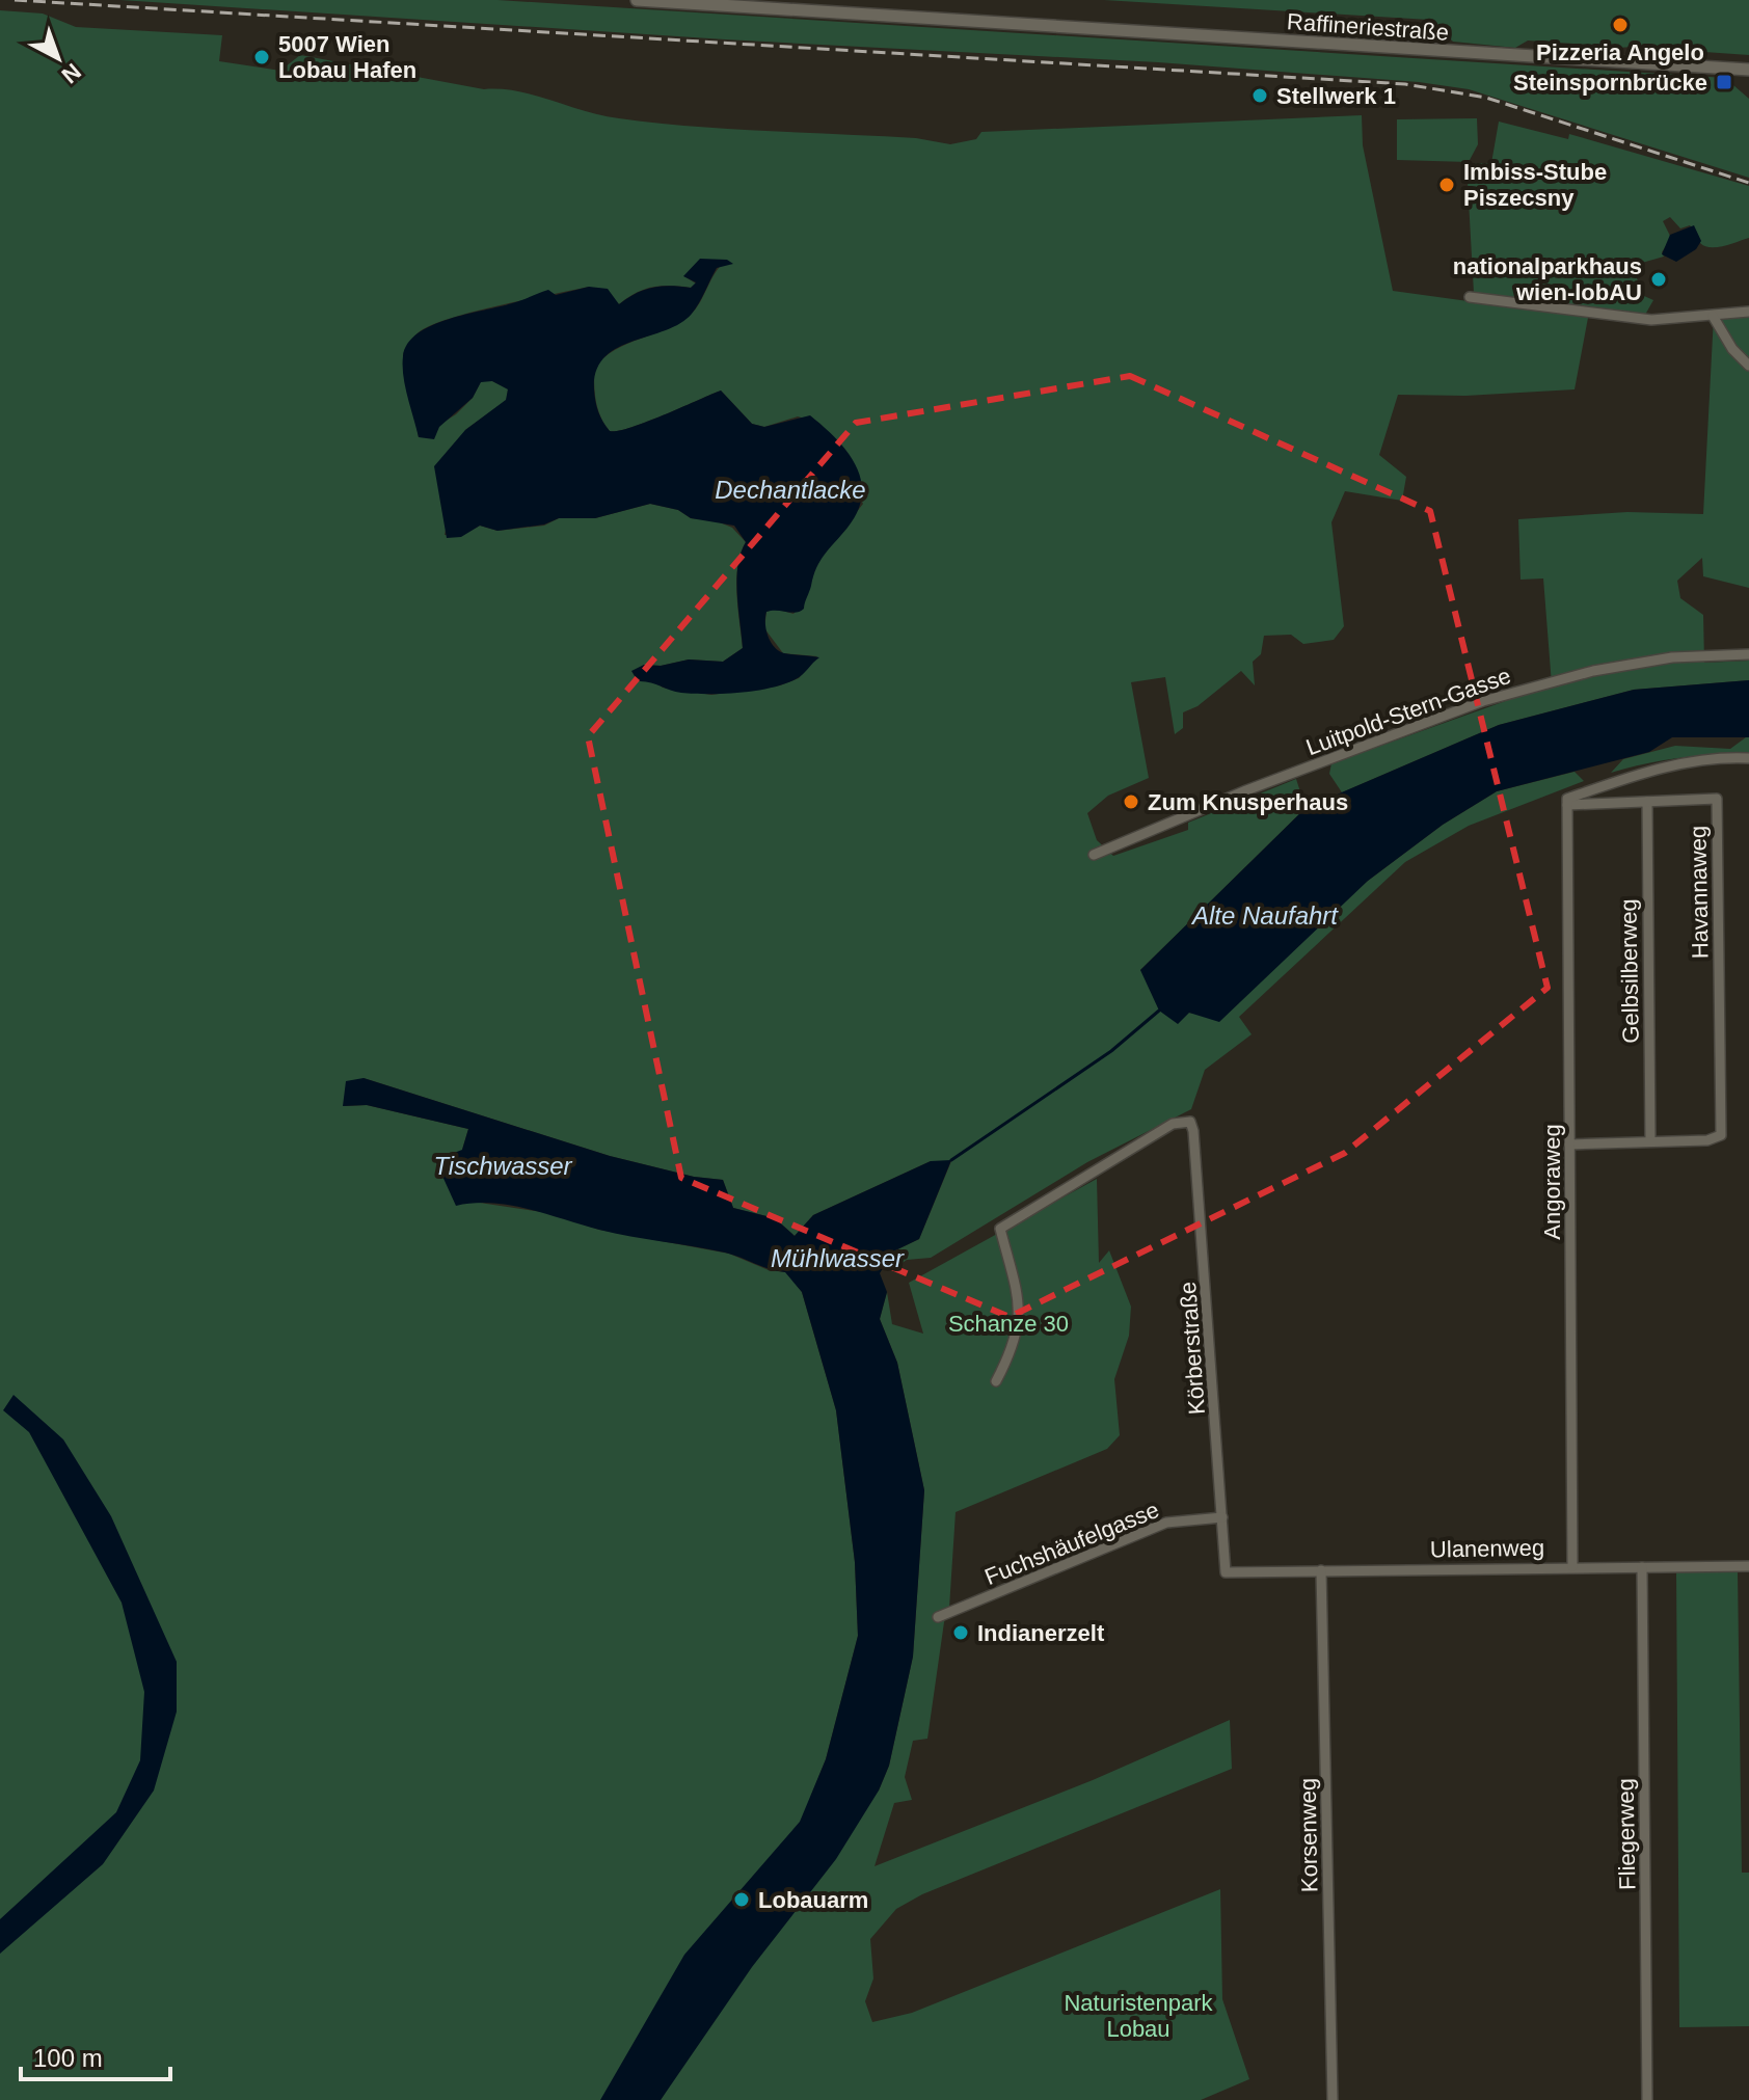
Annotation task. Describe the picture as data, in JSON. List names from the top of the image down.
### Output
{
  "streets": {
    "street": [
      "Raffineriestraße",
      "Luitpold-Stern-Gasse",
      "Havannaweg",
      "Gelbsilberweg",
      "Angoraweg",
      "Körberstraße",
      "Fuchshäufelgasse",
      "Ulanenweg",
      "Fliegerweg",
      "Korsenweg"
    ]
  },
  "crossings": [
    ["Havannaweg", "Gelbsilberweg"],
    ["Havannaweg", "Angoraweg"],
    ["Angoraweg", "Ulanenweg"],
    ["Körberstraße", "Fuchshäufelgasse"],
    ["Körberstraße", "Ulanenweg"],
    ["Ulanenweg", "Fliegerweg"],
    ["Ulanenweg", "Korsenweg"]
  ],
  "water": [
    "Dechantlacke",
    "Alte Naufahrt",
    "Tischwasser",
    "Mühlwasser"
  ],
  "parks": ["Schanze 30", "Naturistenpark Lobau"],
  "places": {
    "other": [
      "Pizzeria Angelo",
      "5007 Wien Lobau Hafen",
      "Stellwerk 1",
      "Imbiss-Stube Piszecsny",
      "nationalparkhaus wien-lobAU",
      "Zum Knusperhaus",
      "Indianerzelt",
      "Lobauarm"
    ],
    "transit": ["Steinspornbrücke"]
  },
  "scale_bar": "100 m",
  "north": "bottom right"
}
